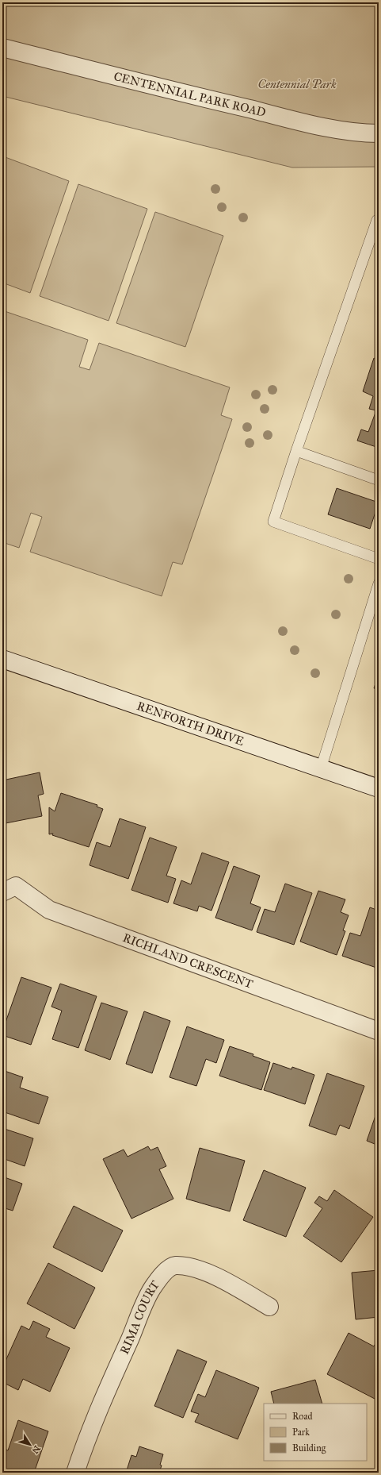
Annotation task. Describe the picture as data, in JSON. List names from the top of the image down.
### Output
{
  "streets": {
    "street": [
      "CENTENNIAL PARK ROAD",
      "RENFORTH DRIVE",
      "RICHLAND CRESCENT",
      "RIMA COURT"
    ]
  },
  "parks": ["Centennial Park"],
  "legend": ["Road", "Park", "Building"],
  "north": "bottom right"
}
